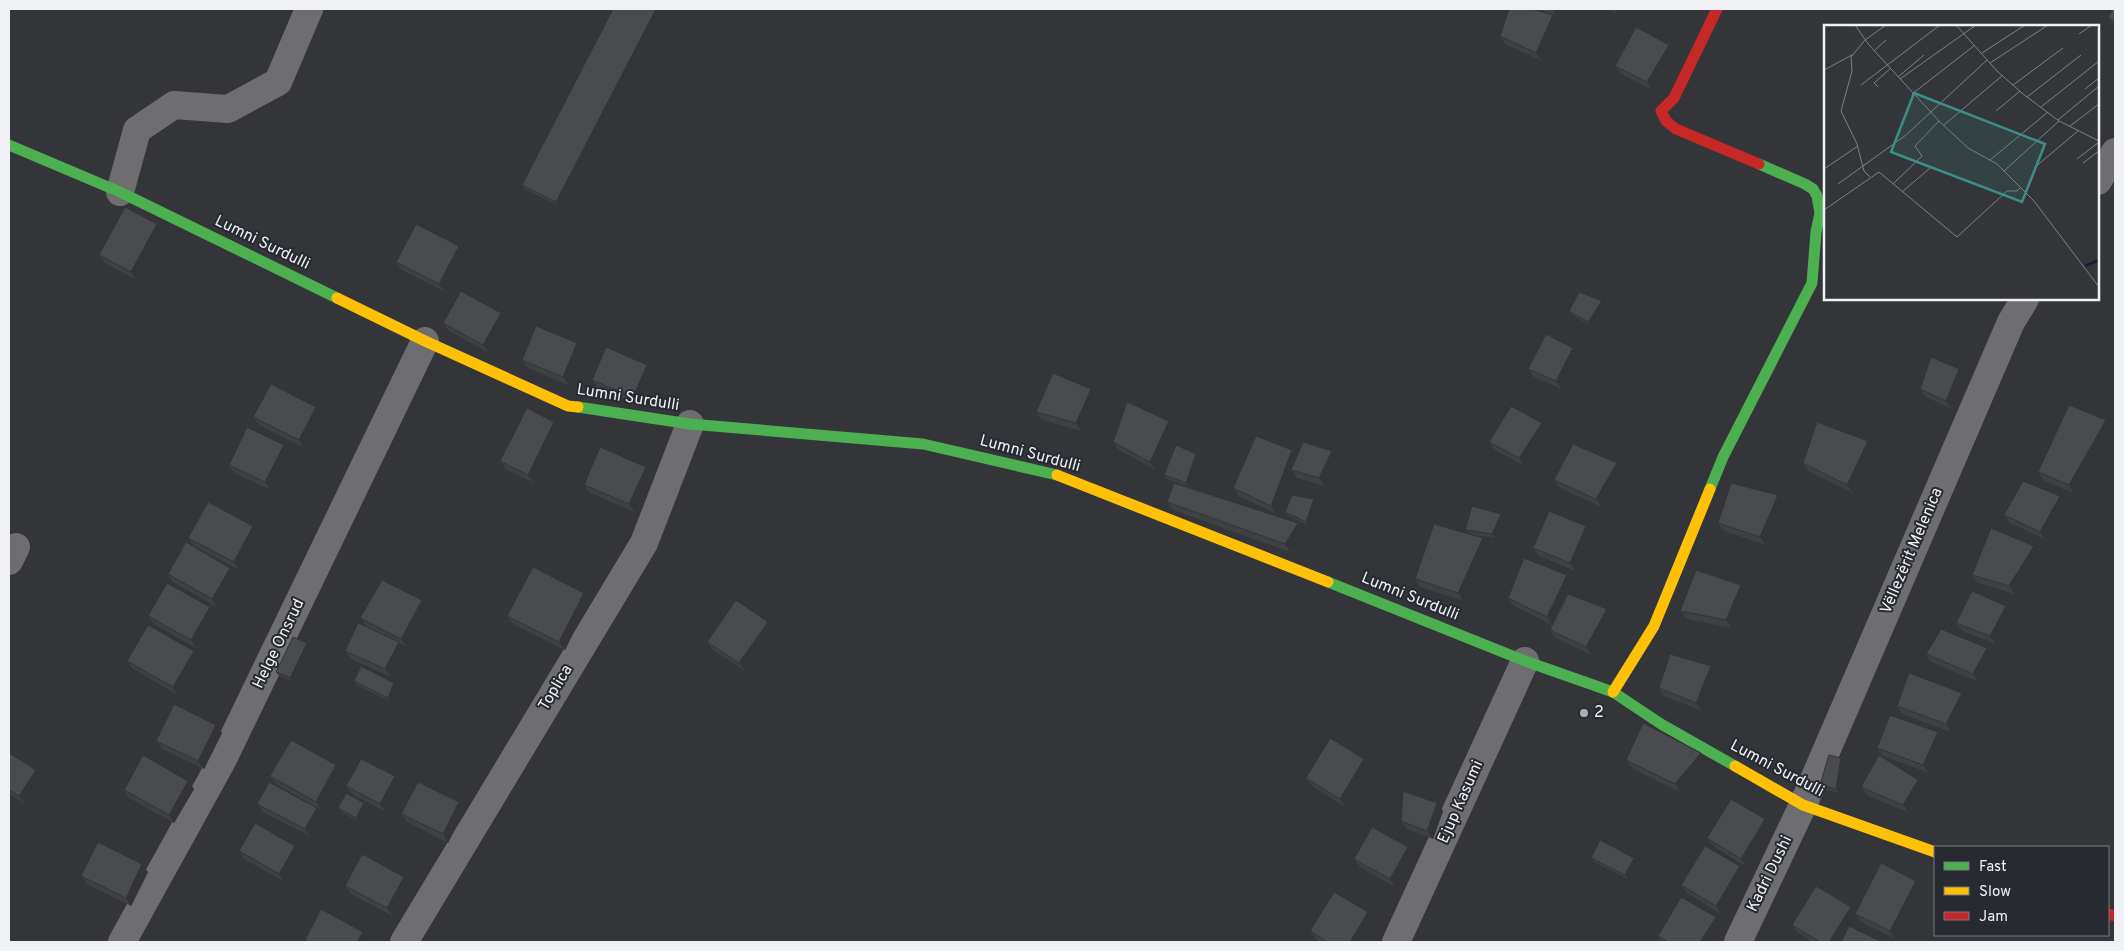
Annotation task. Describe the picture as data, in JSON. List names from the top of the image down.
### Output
{
  "streets": {
    "street": [
      "Lumni Surdulli",
      "Vëllezërit Melenica",
      "Helge Onsrud",
      "Toplica",
      "Ejup Kasumi",
      "Kadri Dushi"
    ]
  },
  "crossings": [
    ["Lumni Surdulli", "Vëllezërit Melenica"],
    ["Lumni Surdulli", "Helge Onsrud"],
    ["Lumni Surdulli", "Toplica"],
    ["Lumni Surdulli", "Ejup Kasumi"],
    ["Lumni Surdulli", "Kadri Dushi"],
    ["Vëllezërit Melenica", "Kadri Dushi"]
  ],
  "places": ["2"],
  "legend": ["Fast", "Slow", "Jam"]
}
